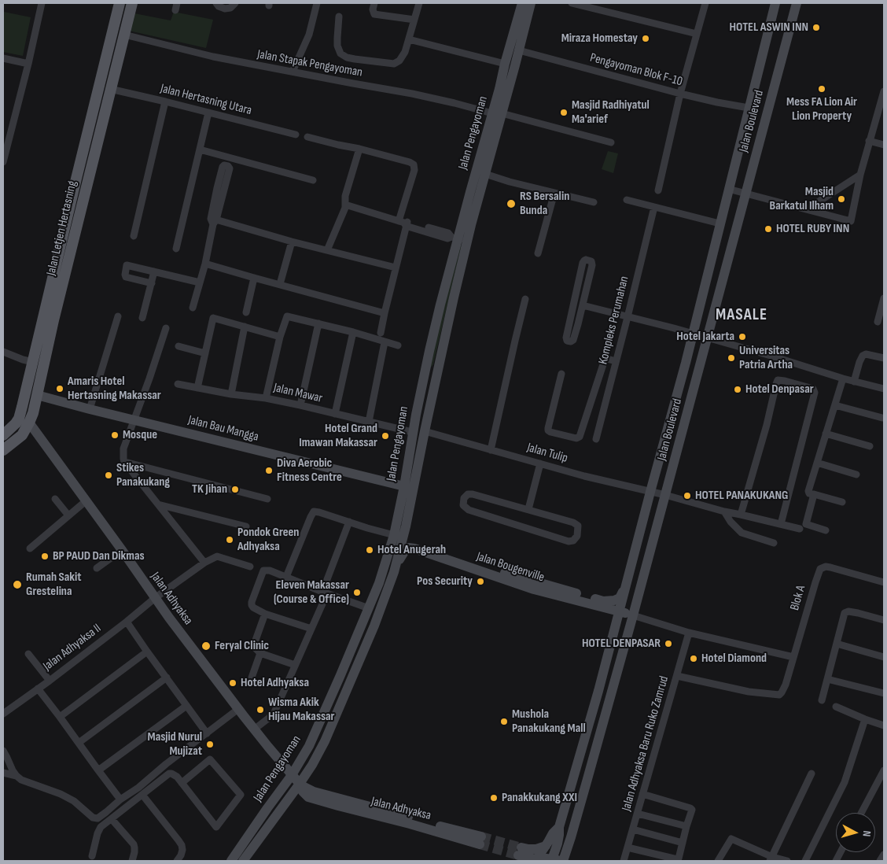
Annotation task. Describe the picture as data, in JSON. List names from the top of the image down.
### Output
{
  "streets": {
    "main road": ["Jalan Letjen Hertasning"],
    "street": [
      "Jalan Stapak Pengayoman",
      "Pengayoman Blok F-10",
      "Jalan Hertasning Utara",
      "Jalan Boulevard",
      "Jalan Pengayoman",
      "Kompleks Perumahan",
      "Jalan Mawar",
      "Jalan Bau Mangga",
      "Jalan Tulip",
      "Jalan Bougenville",
      "Blok A",
      "Jalan Adhyaksa",
      "Jalan Adhyaksa II",
      "Jalan Adhyaksa Baru Ruko Zamrud"
    ]
  },
  "crossings": [
    ["Jalan Stapak Pengayoman", "Jalan Pengayoman"],
    ["Jalan Stapak Pengayoman", "Jalan Letjen Hertasning"],
    ["Pengayoman Blok F-10", "Jalan Boulevard"],
    ["Pengayoman Blok F-10", "Jalan Pengayoman"],
    ["Jalan Hertasning Utara", "Jalan Letjen Hertasning"],
    ["Jalan Boulevard", "Jalan Tulip"],
    ["Jalan Boulevard", "Jalan Bougenville"],
    ["Jalan Pengayoman", "Jalan Mawar"],
    ["Jalan Pengayoman", "Jalan Bau Mangga"],
    ["Jalan Pengayoman", "Jalan Tulip"],
    ["Jalan Pengayoman", "Jalan Bougenville"],
    ["Jalan Pengayoman", "Jalan Adhyaksa"],
    ["Jalan Letjen Hertasning", "Jalan Bau Mangga"],
    ["Jalan Letjen Hertasning", "Jalan Adhyaksa"],
    ["Blok A", "Jalan Adhyaksa Baru Ruko Zamrud"],
    ["Jalan Adhyaksa", "Jalan Adhyaksa II"]
  ],
  "districts": ["MASALE"],
  "places": [
    "HOTEL ASWIN INN",
    "Miraza Homestay",
    "Mess FA Lion Air Lion Property",
    "Masjid Radhiyatul Ma'arief",
    "Masjid Barkatul Ilham",
    "RS Bersalin Bunda",
    "HOTEL RUBY INN",
    "Hotel Jakarta",
    "Universitas Patria Artha",
    "Amaris Hotel Hertasning Makassar",
    "Hotel Denpasar",
    "Mosque",
    "Hotel Grand Imawan Makassar",
    "Diva Aerobic Fitness Centre",
    "Stikes Panakukang",
    "TK Jihan",
    "HOTEL PANAKUKANG",
    "Pondok Green Adhyaksa",
    "Hotel Anugerah",
    "BP PAUD Dan Dikmas",
    "Pos Security",
    "Rumah Sakit Grestelina",
    "Eleven Makassar (Course & Office)",
    "HOTEL DENPASAR",
    "Feryal Clinic",
    "Hotel Diamond",
    "Hotel Adhyaksa",
    "Wisma Akik Hijau Makassar",
    "Mushola Panakukang Mall",
    "Masjid Nurul Mujizat",
    "Panakkukang XXI"
  ],
  "north": "right"
}
